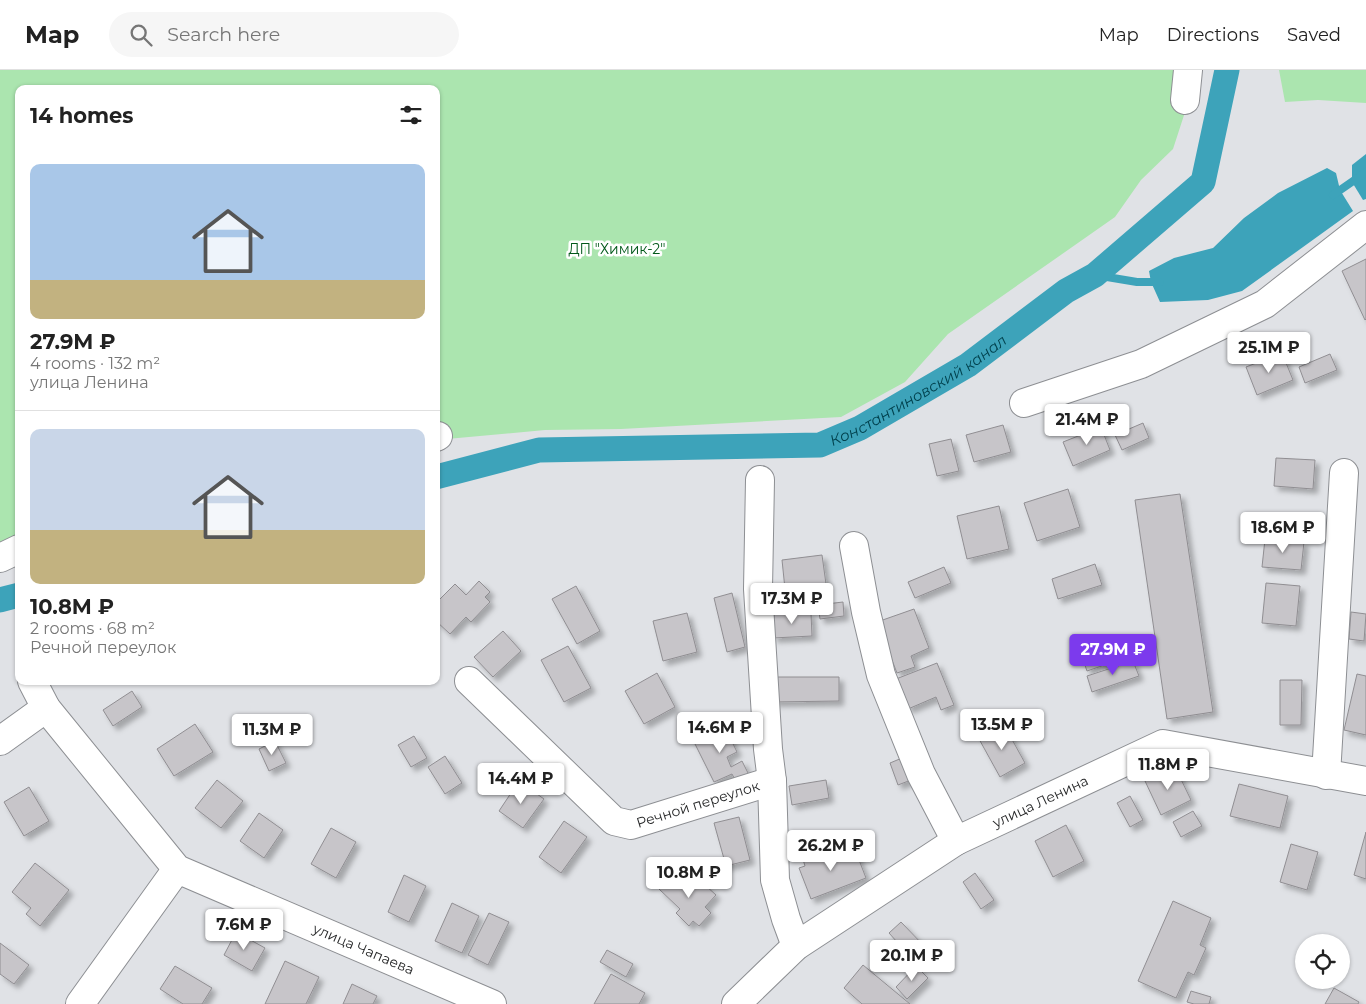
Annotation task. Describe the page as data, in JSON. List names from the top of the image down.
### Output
{
  "streets": {
    "street": ["улица Ленина", "Речной переулок", "улица Чапаева"]
  },
  "crossings": [
    ["улица Ленина", "Речной переулок"]
  ],
  "water": ["Константиновский канал"],
  "parks": ["ДП \"Химик-2\""],
  "page": {
    "header": "Map",
    "search": "Search here",
    "nav": ["Map", "Directions", "Saved"],
    "heading": "14 homes",
    "list": [
      {
        "name": "27.9M ₽",
        "note": "4 rooms · 132 m² · улица Ленина"
      },
      {
        "name": "10.8M ₽",
        "note": "2 rooms · 68 m² · Речной переулок"
      }
    ],
    "price": [
      "25.1M ₽",
      "21.4M ₽",
      "18.6M ₽",
      "17.3M ₽",
      "27.9M ₽",
      "13.5M ₽",
      "14.6M ₽",
      "11.3M ₽",
      "11.8M ₽",
      "14.4M ₽",
      "26.2M ₽",
      "10.8M ₽",
      "7.6M ₽",
      "20.1M ₽"
    ]
  }
}
